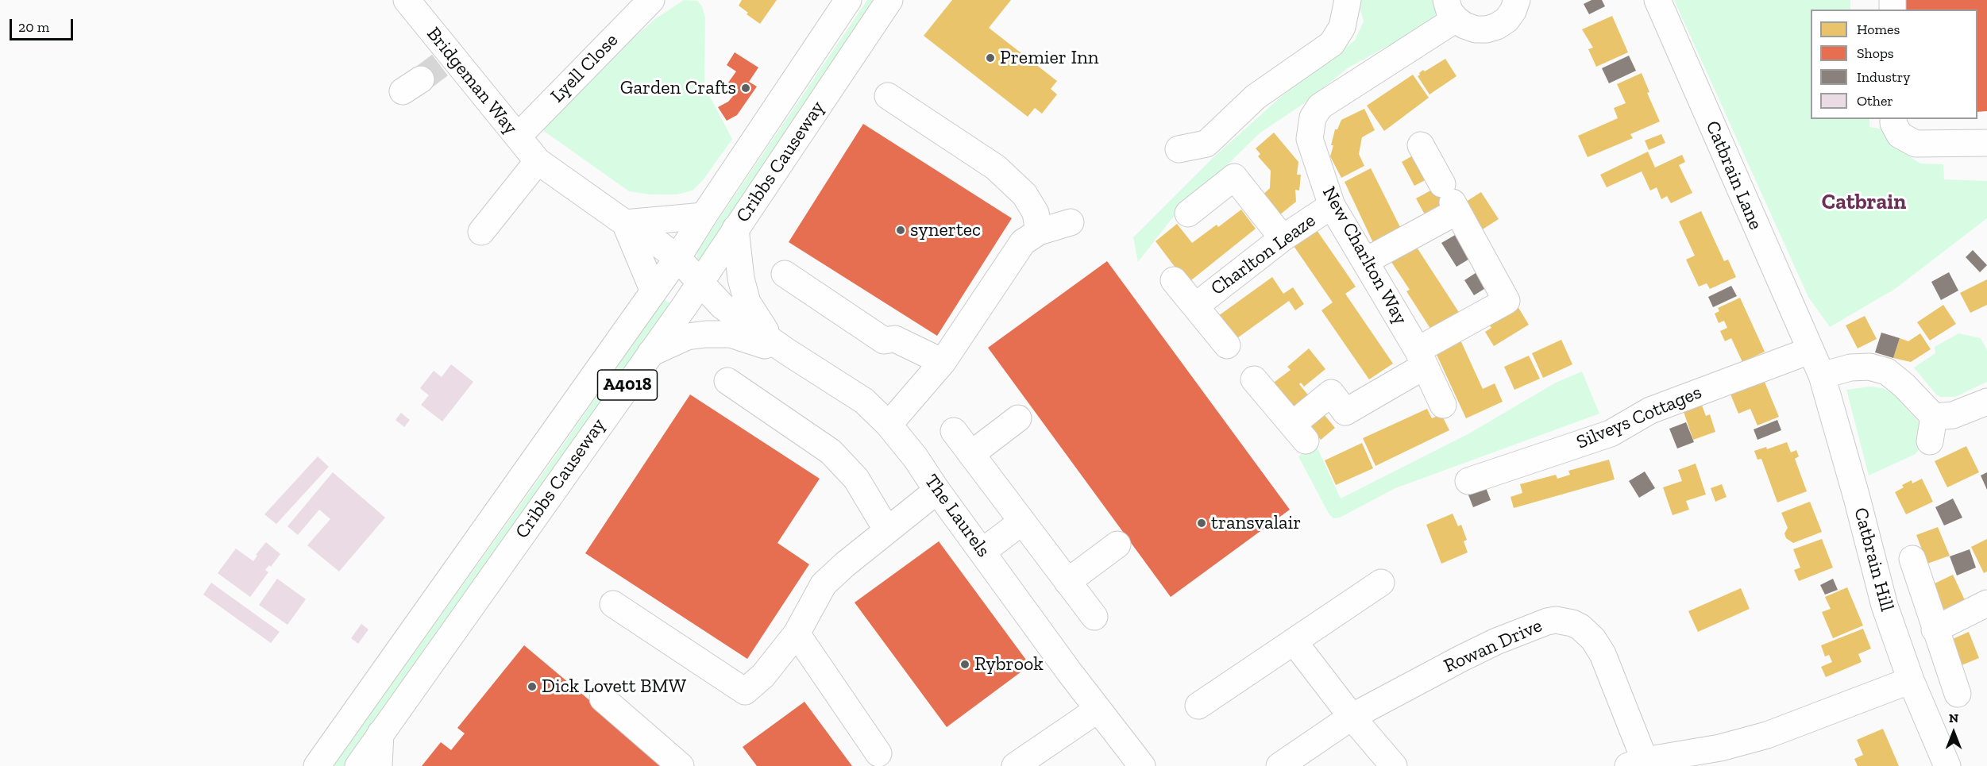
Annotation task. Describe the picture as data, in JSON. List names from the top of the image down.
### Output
{
  "streets": {
    "street": [
      "Lyell Close",
      "Bridgeman Way",
      "Cribbs Causeway",
      "Catbrain Lane",
      "Charlton Leaze",
      "New Charlton Way",
      "A4018",
      "Silveys Cottages",
      "The Laurels",
      "Catbrain Hill",
      "Rowan Drive"
    ]
  },
  "crossings": [
    ["Lyell Close", "Bridgeman Way"],
    ["Bridgeman Way", "Cribbs Causeway"],
    ["Bridgeman Way", "The Laurels"],
    ["Cribbs Causeway", "The Laurels"],
    ["Catbrain Lane", "Silveys Cottages"],
    ["Catbrain Lane", "Catbrain Hill"],
    ["Charlton Leaze", "New Charlton Way"],
    ["Silveys Cottages", "Catbrain Hill"]
  ],
  "districts": ["Catbrain"],
  "places": [
    "Premier Inn",
    "Garden Crafts",
    "synertec",
    "transvalair",
    "Rybrook",
    "Dick Lovett BMW"
  ],
  "legend": [
    "Homes",
    "Shops",
    "Industry",
    "Other"
  ],
  "scale_bar": "20 m",
  "north": "top"
}
